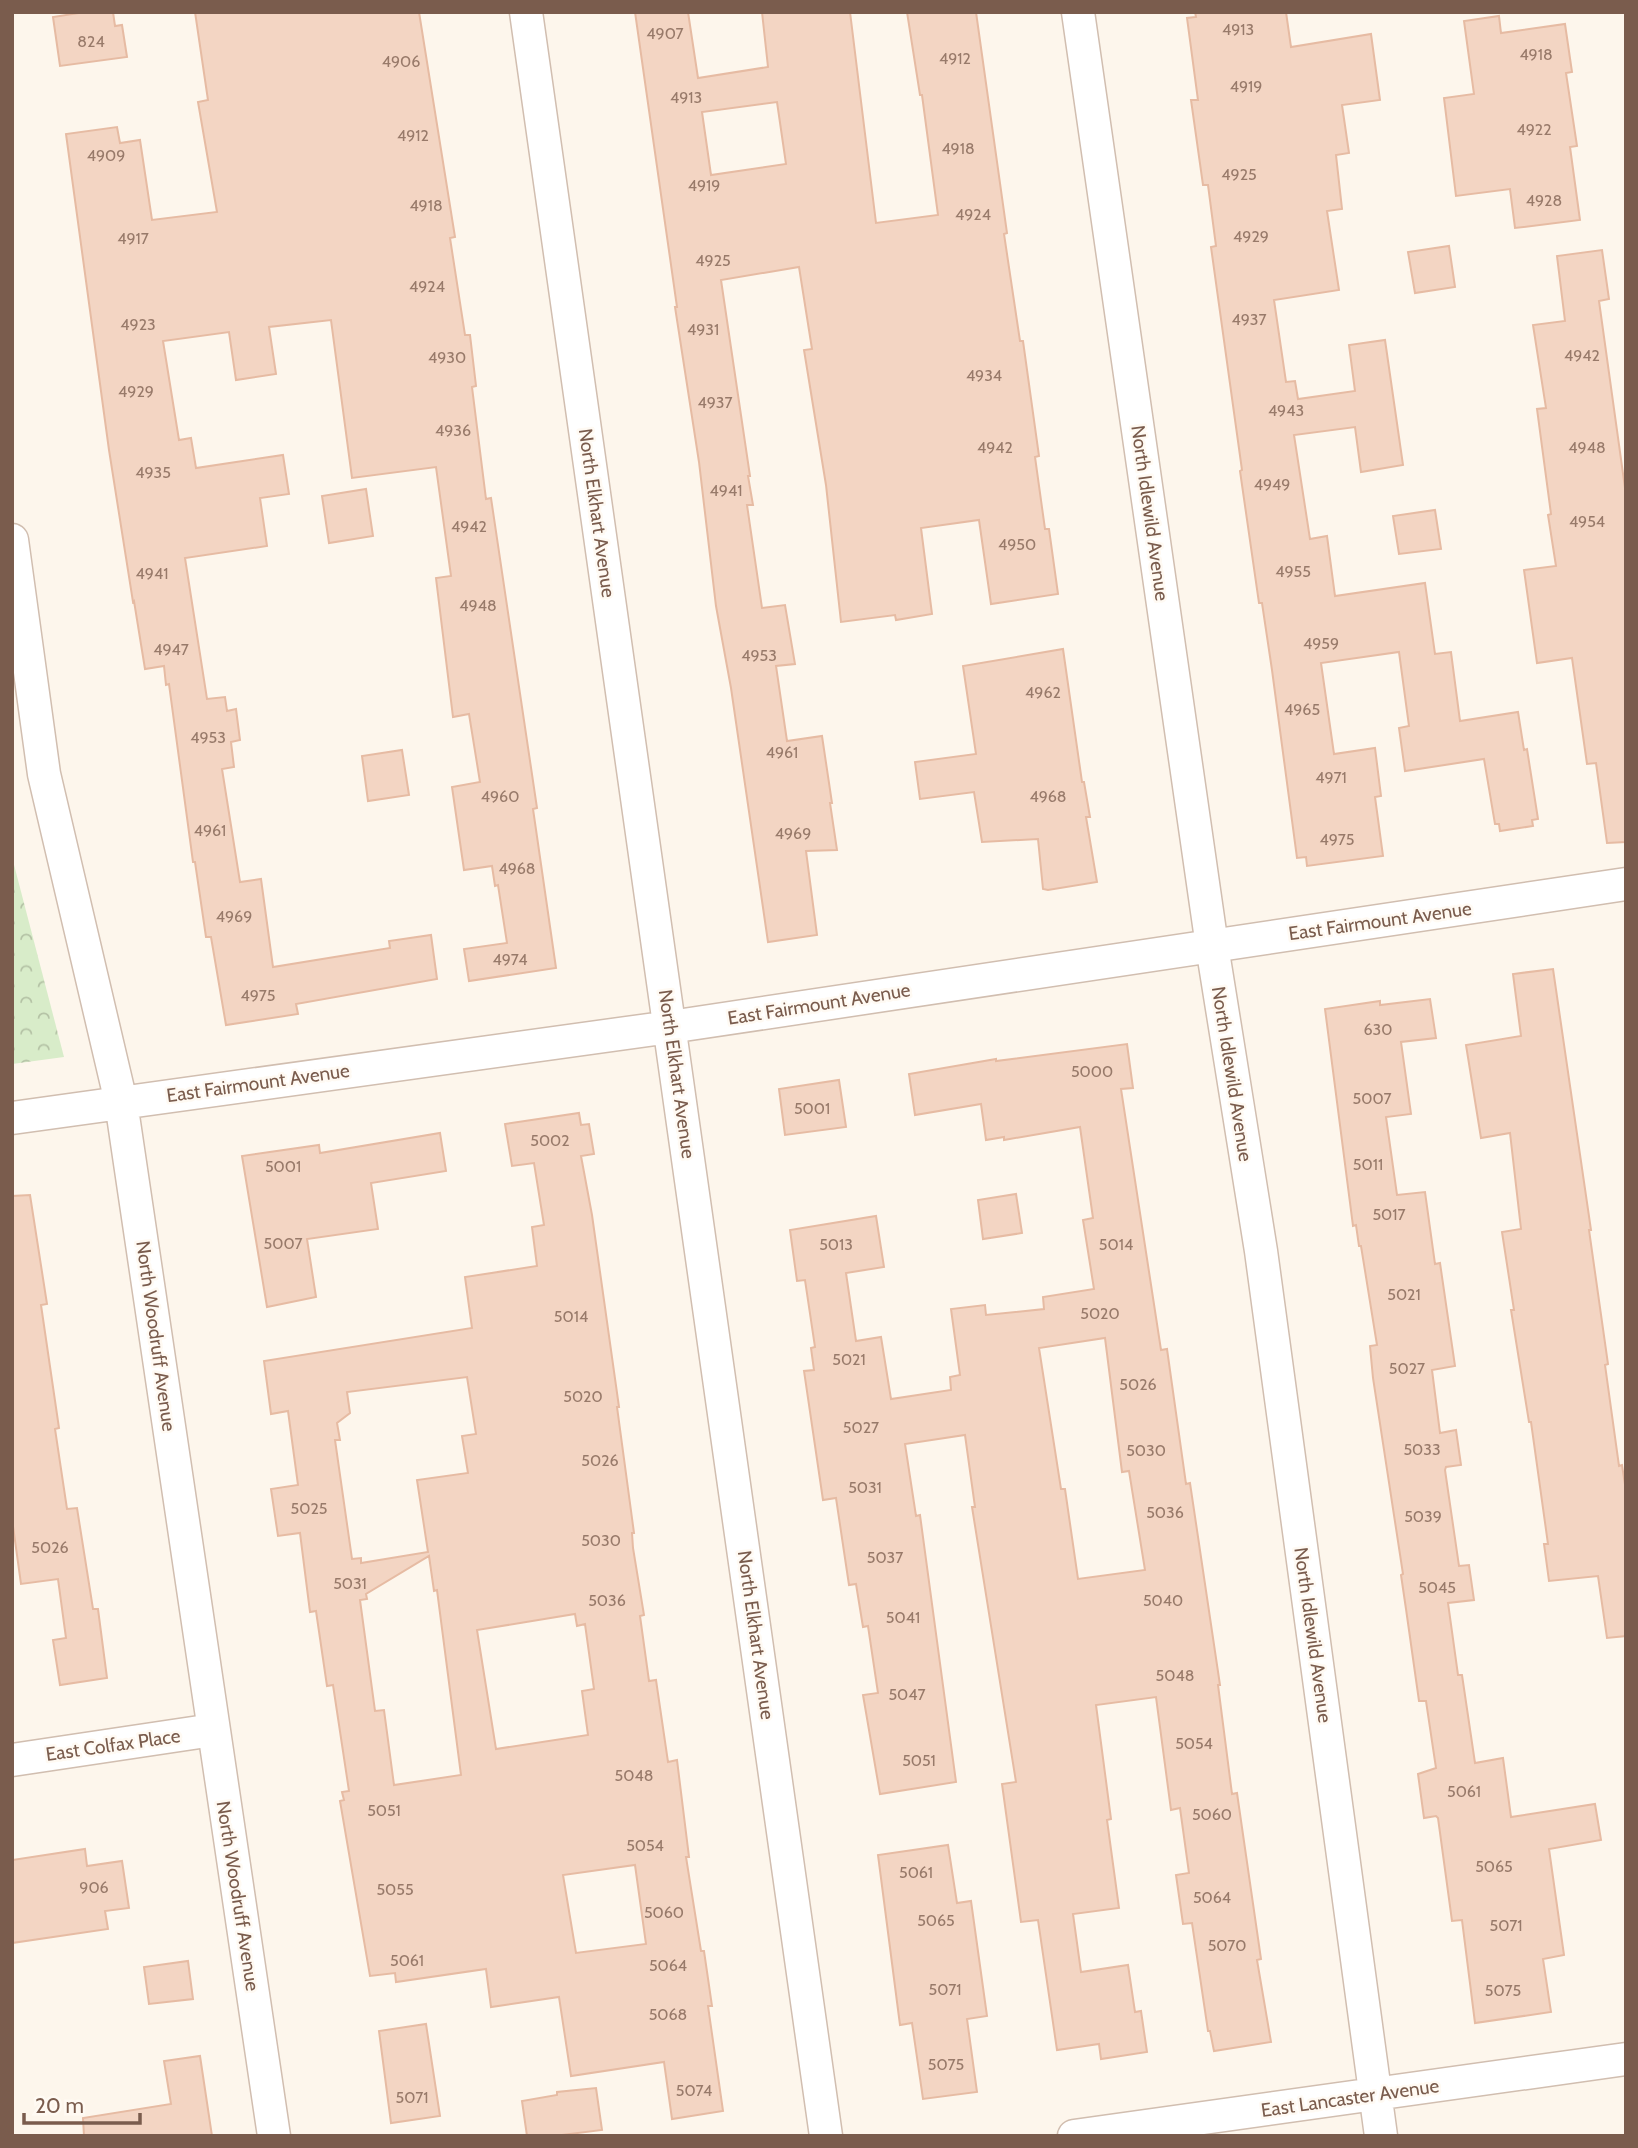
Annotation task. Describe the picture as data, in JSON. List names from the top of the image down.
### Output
{
  "streets": {
    "street": [
      "North Elkhart Avenue",
      "North Idlewild Avenue",
      "East Fairmount Avenue",
      "North Woodruff Avenue",
      "East Colfax Place",
      "East Lancaster Avenue"
    ]
  },
  "crossings": [
    ["North Elkhart Avenue", "East Fairmount Avenue"],
    ["North Idlewild Avenue", "East Fairmount Avenue"],
    ["North Idlewild Avenue", "East Lancaster Avenue"],
    ["East Fairmount Avenue", "North Woodruff Avenue"],
    ["North Woodruff Avenue", "East Colfax Place"]
  ],
  "house_numbers": [
    "4913",
    "4907",
    "824",
    "4918",
    "4912",
    "4906",
    "4919",
    "4913",
    "4922",
    "4912",
    "4918",
    "4909",
    "4925",
    "4919",
    "4928",
    "4918",
    "4924",
    "4929",
    "4917",
    "4925",
    "4924",
    "4937",
    "4923",
    "4931",
    "4942",
    "4930",
    "4934",
    "4929",
    "4937",
    "4943",
    "4936",
    "4942",
    "4948",
    "4935",
    "4949",
    "4941",
    "4954",
    "4942",
    "4950",
    "4955",
    "4941",
    "4948",
    "4959",
    "4947",
    "4953",
    "4962",
    "4965",
    "4953",
    "4961",
    "4971",
    "4960",
    "4968",
    "4961",
    "4969",
    "4975",
    "4968",
    "4969",
    "4974",
    "4975",
    "630",
    "5000",
    "5007",
    "5001",
    "5002",
    "5011",
    "5001",
    "5017",
    "5007",
    "5013",
    "5014",
    "5021",
    "5020",
    "5014",
    "5021",
    "5027",
    "5026",
    "5020",
    "5027",
    "5033",
    "5030",
    "5026",
    "5031",
    "5025",
    "5036",
    "5039",
    "5030",
    "5026",
    "5037",
    "5031",
    "5045",
    "5036",
    "5040",
    "5041",
    "5048",
    "5047",
    "5054",
    "5051",
    "5048",
    "5061",
    "5051",
    "5060",
    "5054",
    "5065",
    "5061",
    "906",
    "5055",
    "5064",
    "5060",
    "5065",
    "5071",
    "5070",
    "5061",
    "5064",
    "5071",
    "5075",
    "5068",
    "5075",
    "5074",
    "5071"
  ],
  "scale_bar": "20 m"
}
